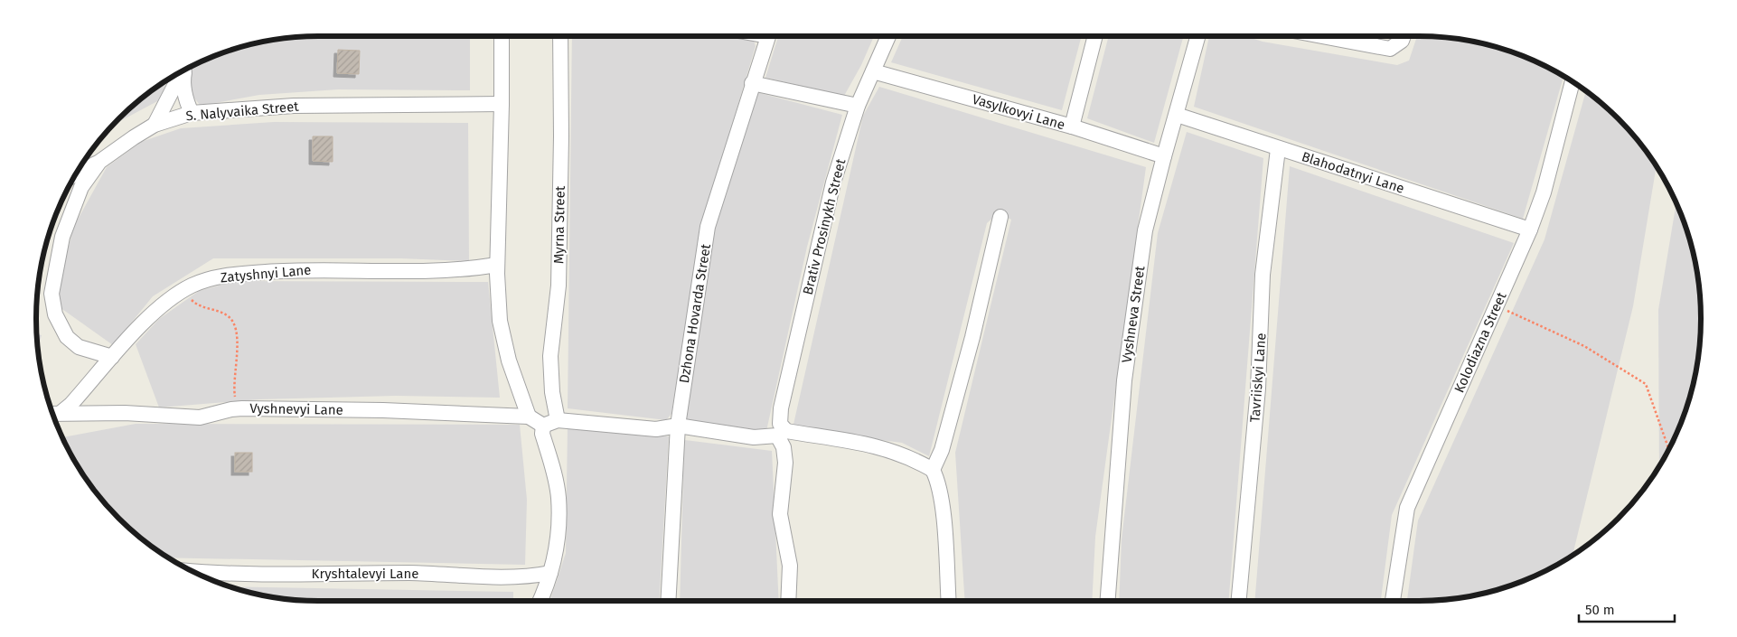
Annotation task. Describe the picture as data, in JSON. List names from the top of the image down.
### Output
{
  "streets": {
    "street": [
      "S. Nalyvaika Street",
      "Vasylkovyi Lane",
      "Blahodatnyi Lane",
      "Myrna Street",
      "Brativ Prosinykh Street",
      "Zatyshnyi Lane",
      "Dzhona Hovarda Street",
      "Vyshneva Street",
      "Kolodiazna Street",
      "Tavriiskyi Lane",
      "Vyshnevyi Lane",
      "Kryshtalevyi Lane"
    ]
  },
  "crossings": [
    ["S. Nalyvaika Street", "Zatyshnyi Lane"],
    ["Vasylkovyi Lane", "Brativ Prosinykh Street"],
    ["Vasylkovyi Lane", "Vyshneva Street"],
    ["Blahodatnyi Lane", "Vyshneva Street"],
    ["Blahodatnyi Lane", "Kolodiazna Street"],
    ["Blahodatnyi Lane", "Tavriiskyi Lane"],
    ["Myrna Street", "Vyshnevyi Lane"],
    ["Myrna Street", "Kryshtalevyi Lane"],
    ["Zatyshnyi Lane", "Vyshnevyi Lane"]
  ],
  "scale_bar": "50 m"
}
